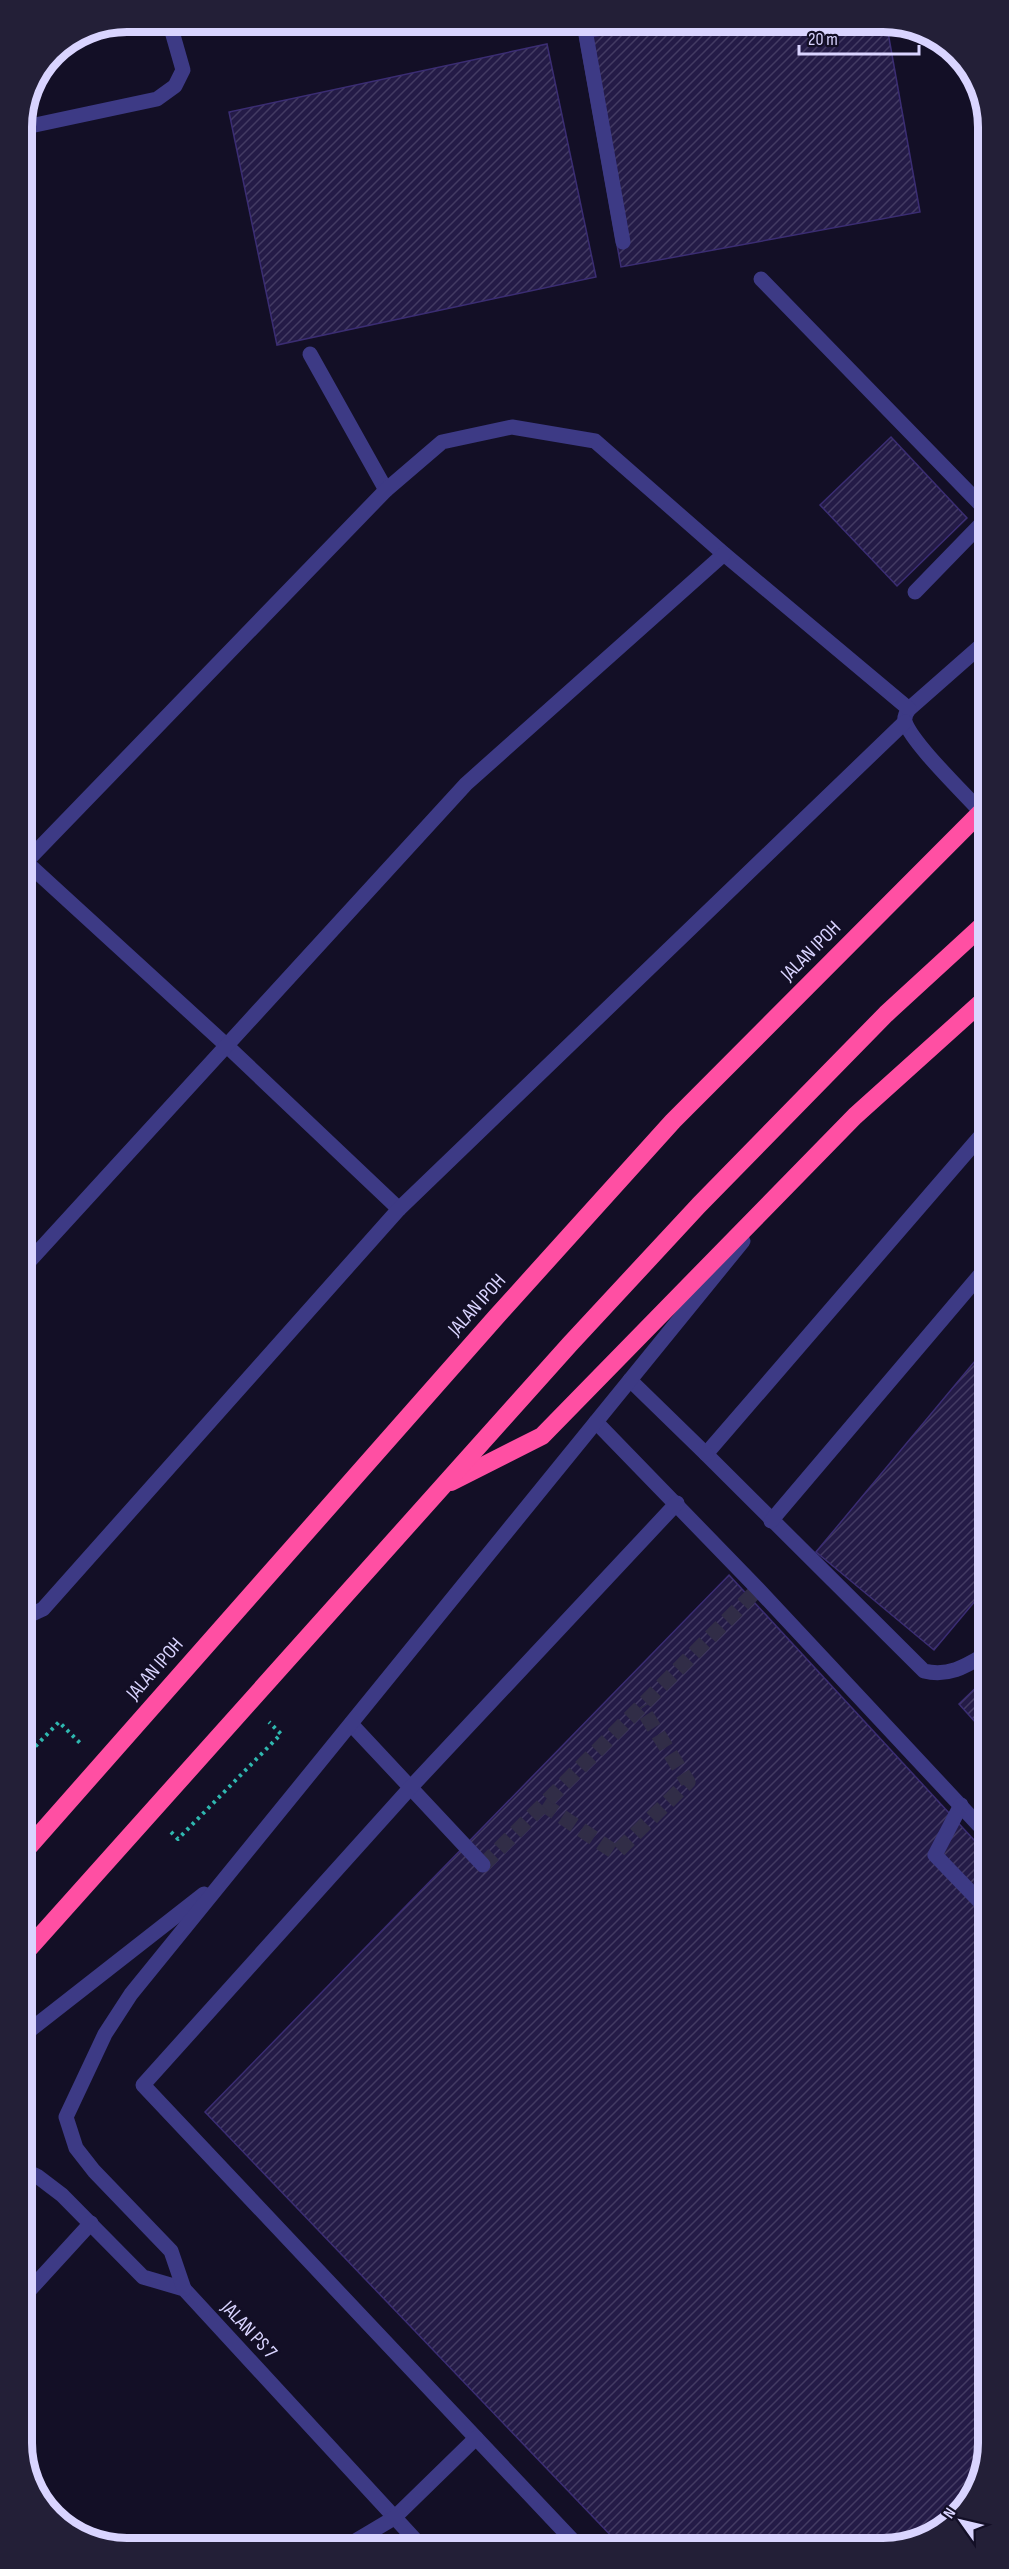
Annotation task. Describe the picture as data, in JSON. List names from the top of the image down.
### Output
{
  "streets": {
    "highway": ["JALAN IPOH"],
    "street": ["JALAN PS 7"]
  },
  "scale_bar": "20 m",
  "north": "top left"
}
